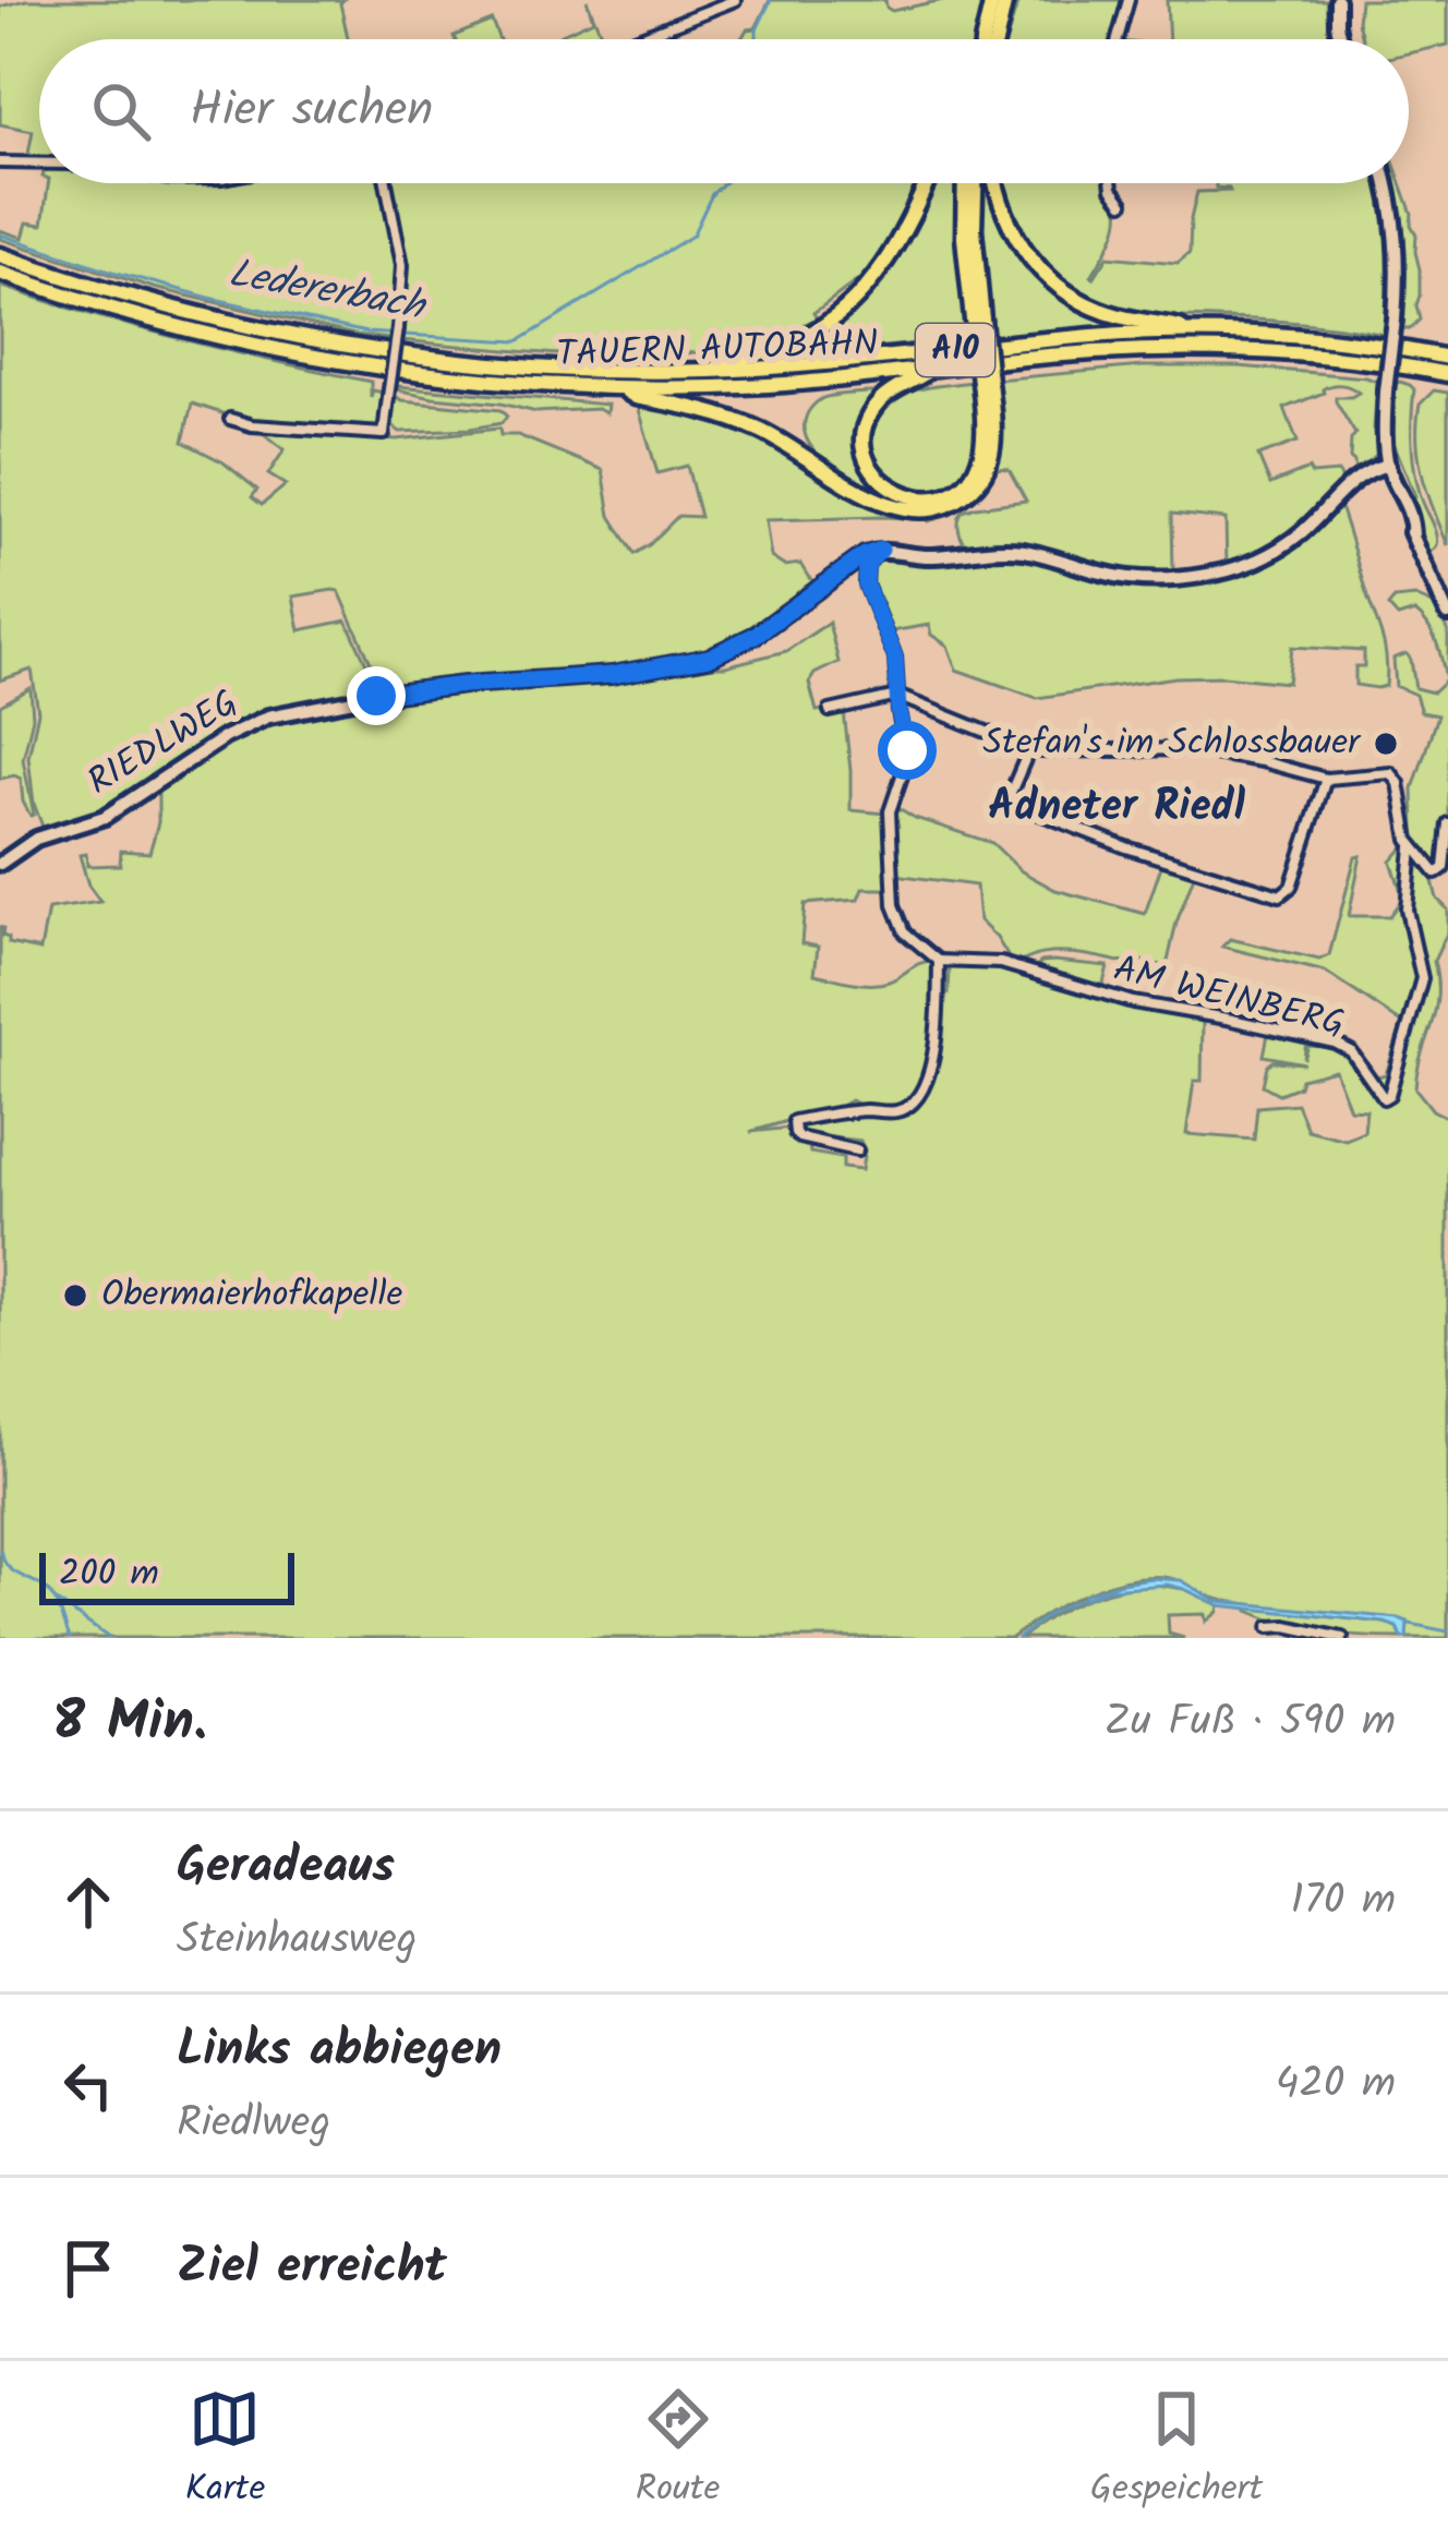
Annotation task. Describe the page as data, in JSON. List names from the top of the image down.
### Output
{
  "streets": {
    "highway": ["TAUERN AUTOBAHN", "A10"],
    "street": ["RIEDLWEG", "AM WEINBERG"]
  },
  "districts": ["Adneter Riedl"],
  "water": ["Ledererbach"],
  "places": ["Stefan's im Schlossbauer", "Obermaierhofkapelle"],
  "scale_bar": "200 m",
  "page": {
    "search": "Hier suchen",
    "scale": "200 m",
    "heading": ["8 Min.", "Zu Fuß · 590 m"],
    "list": [
      ["Geradeaus", "Steinhausweg", "170 m"],
      ["Links abbiegen", "Riedlweg", "420 m"],
      "Ziel erreicht"
    ],
    "nav": ["Karte", "Route", "Gespeichert"]
  }
}
